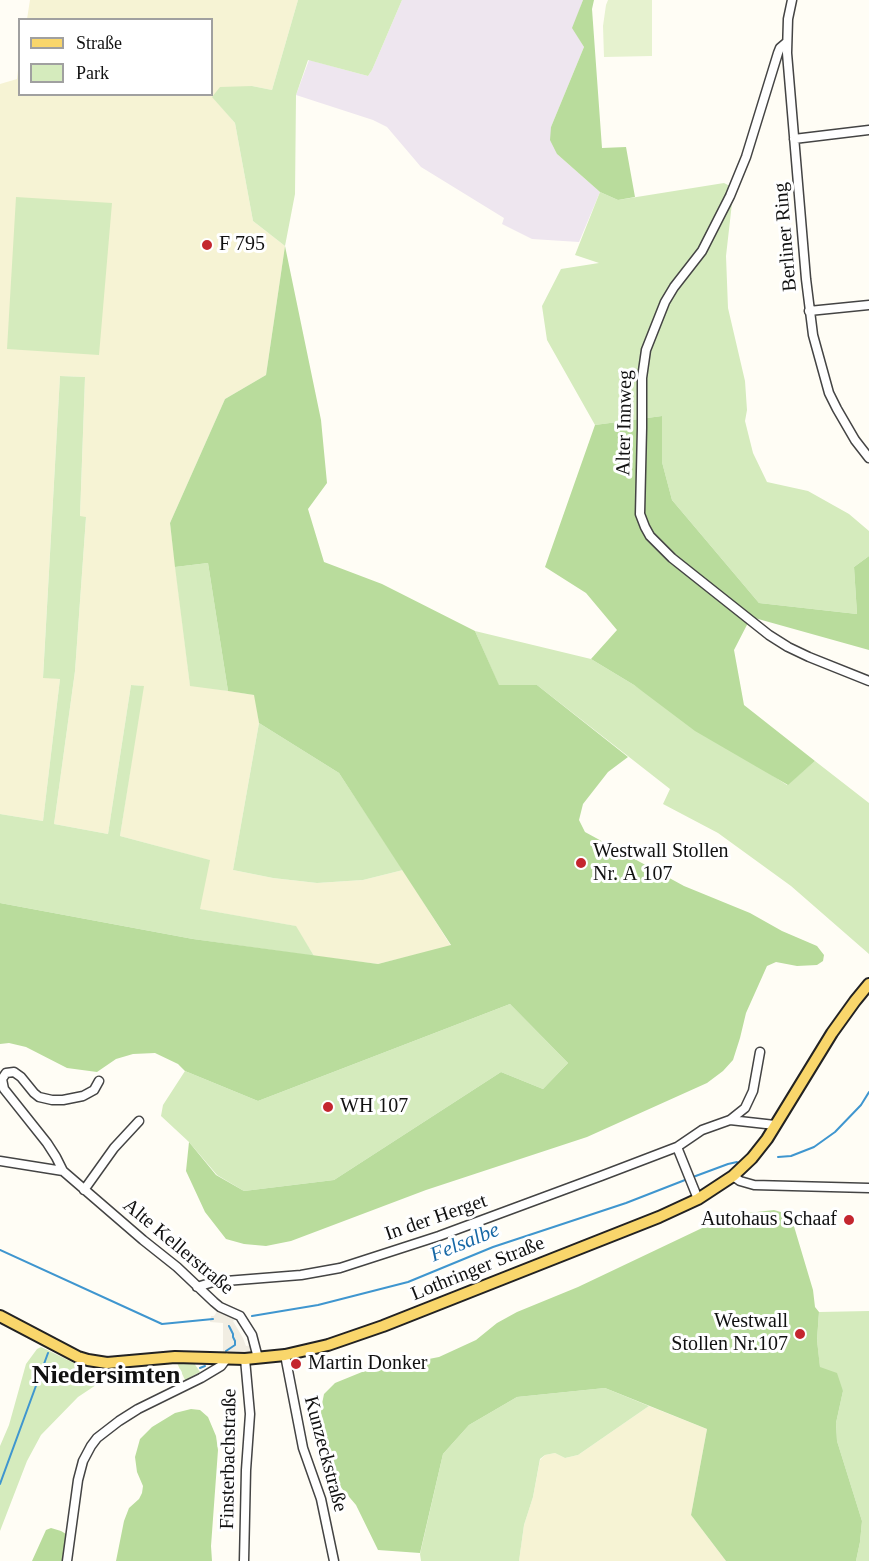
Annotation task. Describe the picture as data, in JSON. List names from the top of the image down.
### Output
{
  "streets": {
    "main road": ["Lothringer Straße"],
    "street": [
      "Berliner Ring",
      "Alter Innweg",
      "In der Herget",
      "Alte Kellerstraße",
      "Kunzeckstraße",
      "Finsterbachstraße"
    ]
  },
  "crossings": [
    ["Berliner Ring", "Alter Innweg"],
    ["In der Herget", "Alte Kellerstraße"],
    ["In der Herget", "Lothringer Straße"],
    ["Alte Kellerstraße", "Lothringer Straße"],
    ["Lothringer Straße", "Kunzeckstraße"],
    ["Lothringer Straße", "Finsterbachstraße"]
  ],
  "districts": ["Niedersimten"],
  "water": ["Felsalbe"],
  "places": [
    "F 795",
    "Westwall Stollen Nr. A 107",
    "WH 107",
    "Autohaus Schaaf",
    "Westwall Stollen Nr.107",
    "Martin Donker"
  ],
  "legend": ["Straße", "Park"]
}
